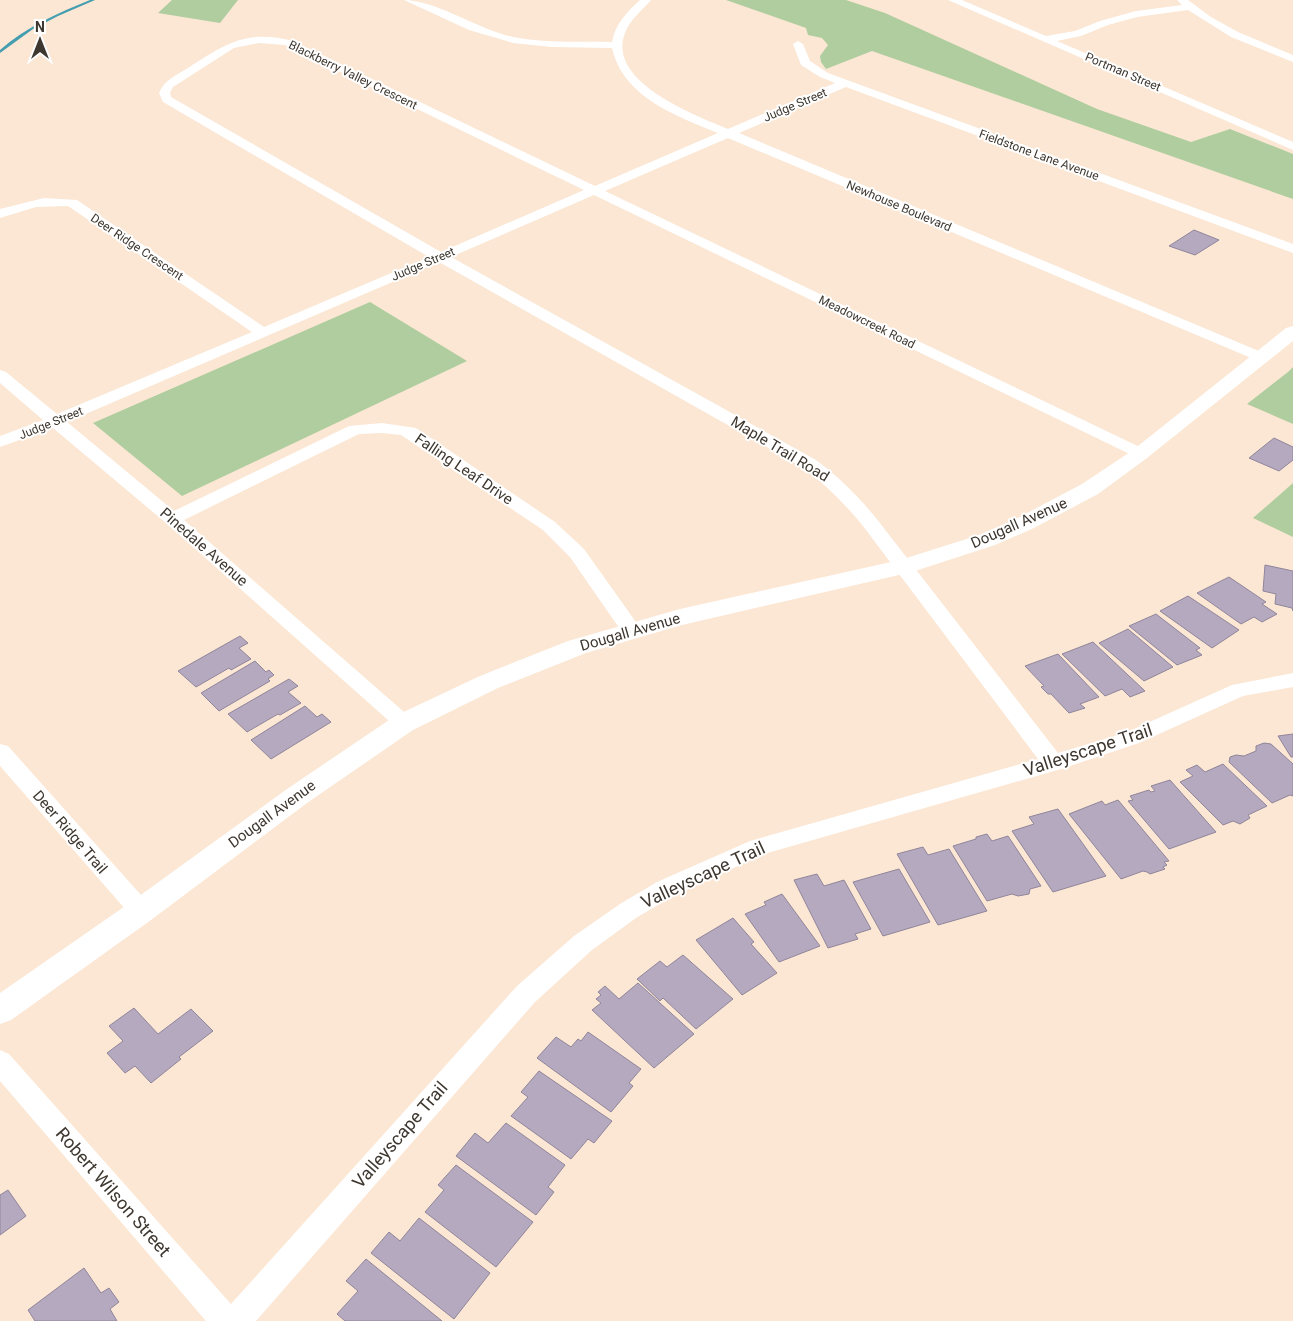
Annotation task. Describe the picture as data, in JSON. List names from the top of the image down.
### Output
{
  "streets": {
    "street": [
      "Portman Street",
      "Blackberry Valley Crescent",
      "Judge Street",
      "Fieldstone Lane Avenue",
      "Newhouse Boulevard",
      "Deer Ridge Crescent",
      "Meadowcreek Road",
      "Maple Trail Road",
      "Falling Leaf Drive",
      "Dougall Avenue",
      "Pinedale Avenue",
      "Valleyscape Trail",
      "Deer Ridge Trail",
      "Robert Wilson Street"
    ]
  },
  "crossings": [
    ["Blackberry Valley Crescent", "Judge Street"],
    ["Blackberry Valley Crescent", "Meadowcreek Road"],
    ["Blackberry Valley Crescent", "Maple Trail Road"],
    ["Judge Street", "Fieldstone Lane Avenue"],
    ["Judge Street", "Newhouse Boulevard"],
    ["Judge Street", "Deer Ridge Crescent"],
    ["Judge Street", "Meadowcreek Road"],
    ["Judge Street", "Maple Trail Road"],
    ["Judge Street", "Pinedale Avenue"],
    ["Newhouse Boulevard", "Dougall Avenue"],
    ["Meadowcreek Road", "Dougall Avenue"],
    ["Maple Trail Road", "Dougall Avenue"],
    ["Maple Trail Road", "Valleyscape Trail"],
    ["Falling Leaf Drive", "Dougall Avenue"],
    ["Falling Leaf Drive", "Pinedale Avenue"],
    ["Dougall Avenue", "Pinedale Avenue"],
    ["Dougall Avenue", "Deer Ridge Trail"]
  ],
  "north": "top"
}
